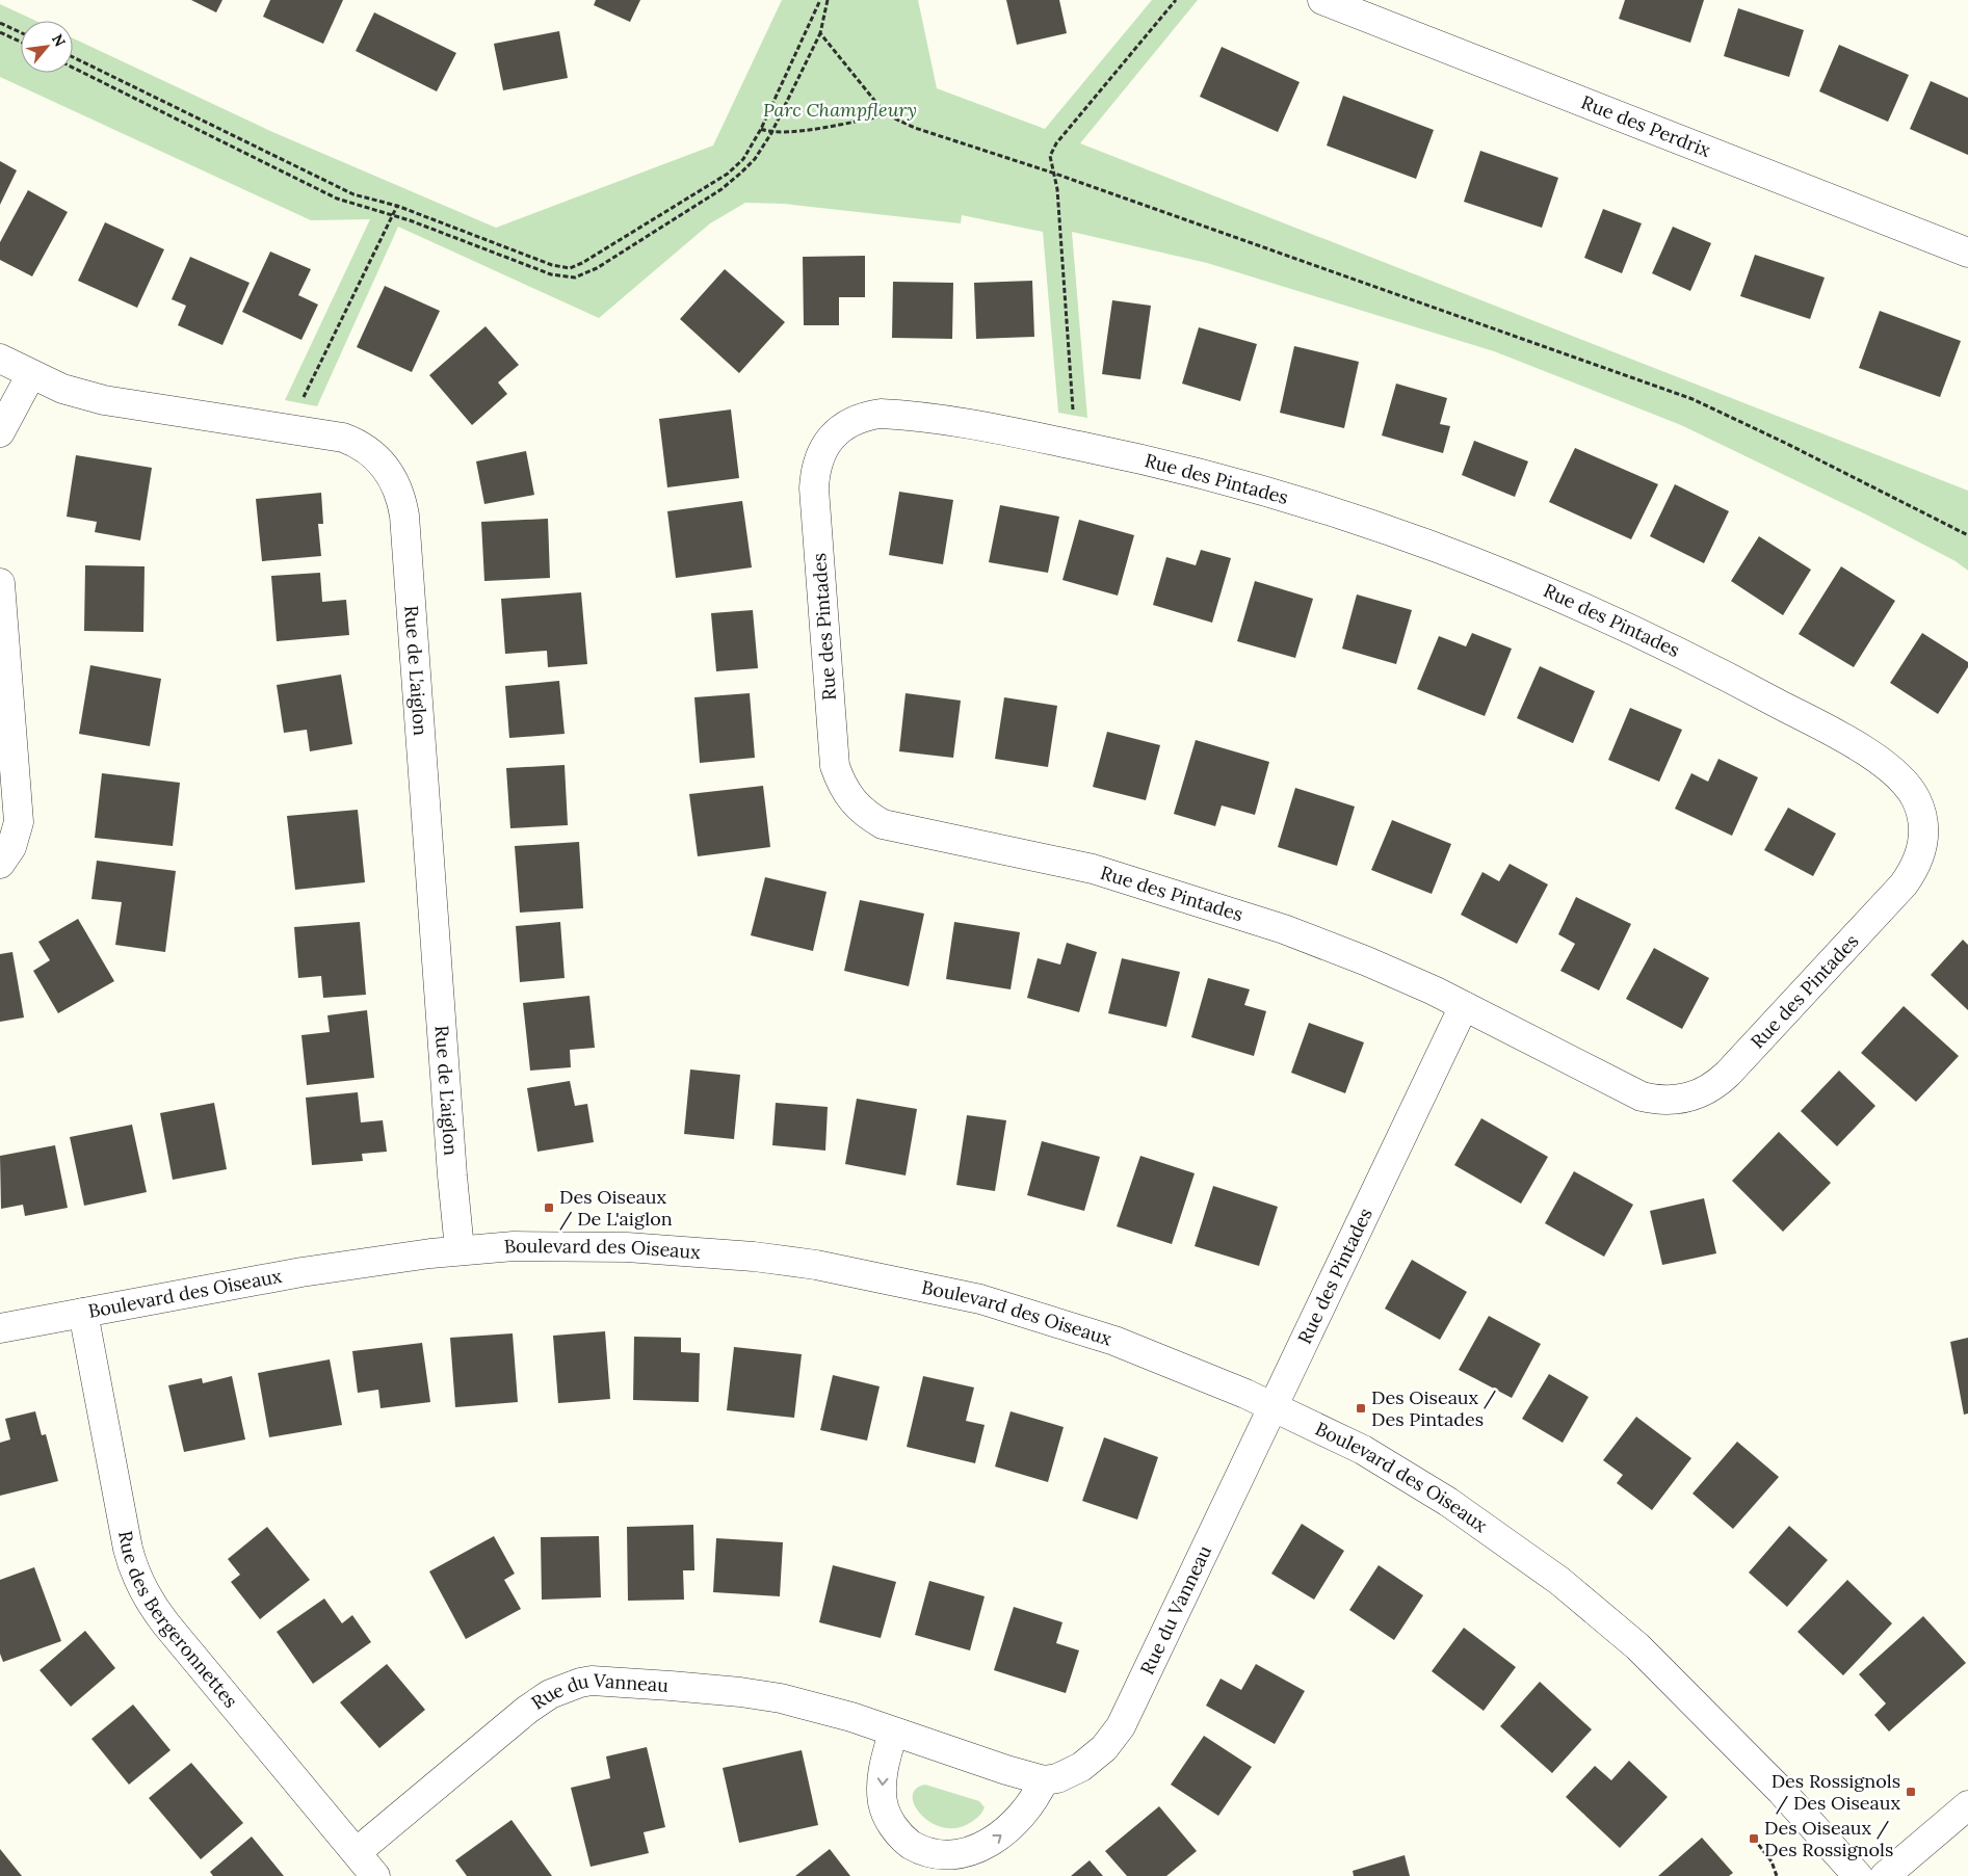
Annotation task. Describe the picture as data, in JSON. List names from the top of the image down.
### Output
{
  "streets": {
    "street": [
      "Rue des Perdrix",
      "Rue des Pintades",
      "Rue de L'aiglon",
      "Boulevard des Oiseaux",
      "Rue du Vanneau",
      "Rue des Bergeronnettes"
    ]
  },
  "crossings": [
    ["Rue des Pintades", "Boulevard des Oiseaux"],
    ["Rue des Pintades", "Rue du Vanneau"],
    ["Rue de L'aiglon", "Boulevard des Oiseaux"],
    ["Boulevard des Oiseaux", "Rue du Vanneau"],
    ["Boulevard des Oiseaux", "Rue des Bergeronnettes"],
    ["Rue du Vanneau", "Rue des Bergeronnettes"]
  ],
  "parks": ["Parc Champfleury"],
  "places": {
    "transit": [
      "Des Oiseaux / De L'aiglon",
      "Des Oiseaux / Des Pintades",
      "Des Rossignols / Des Oiseaux",
      "Des Oiseaux / Des Rossignols"
    ]
  },
  "north": "top right"
}
